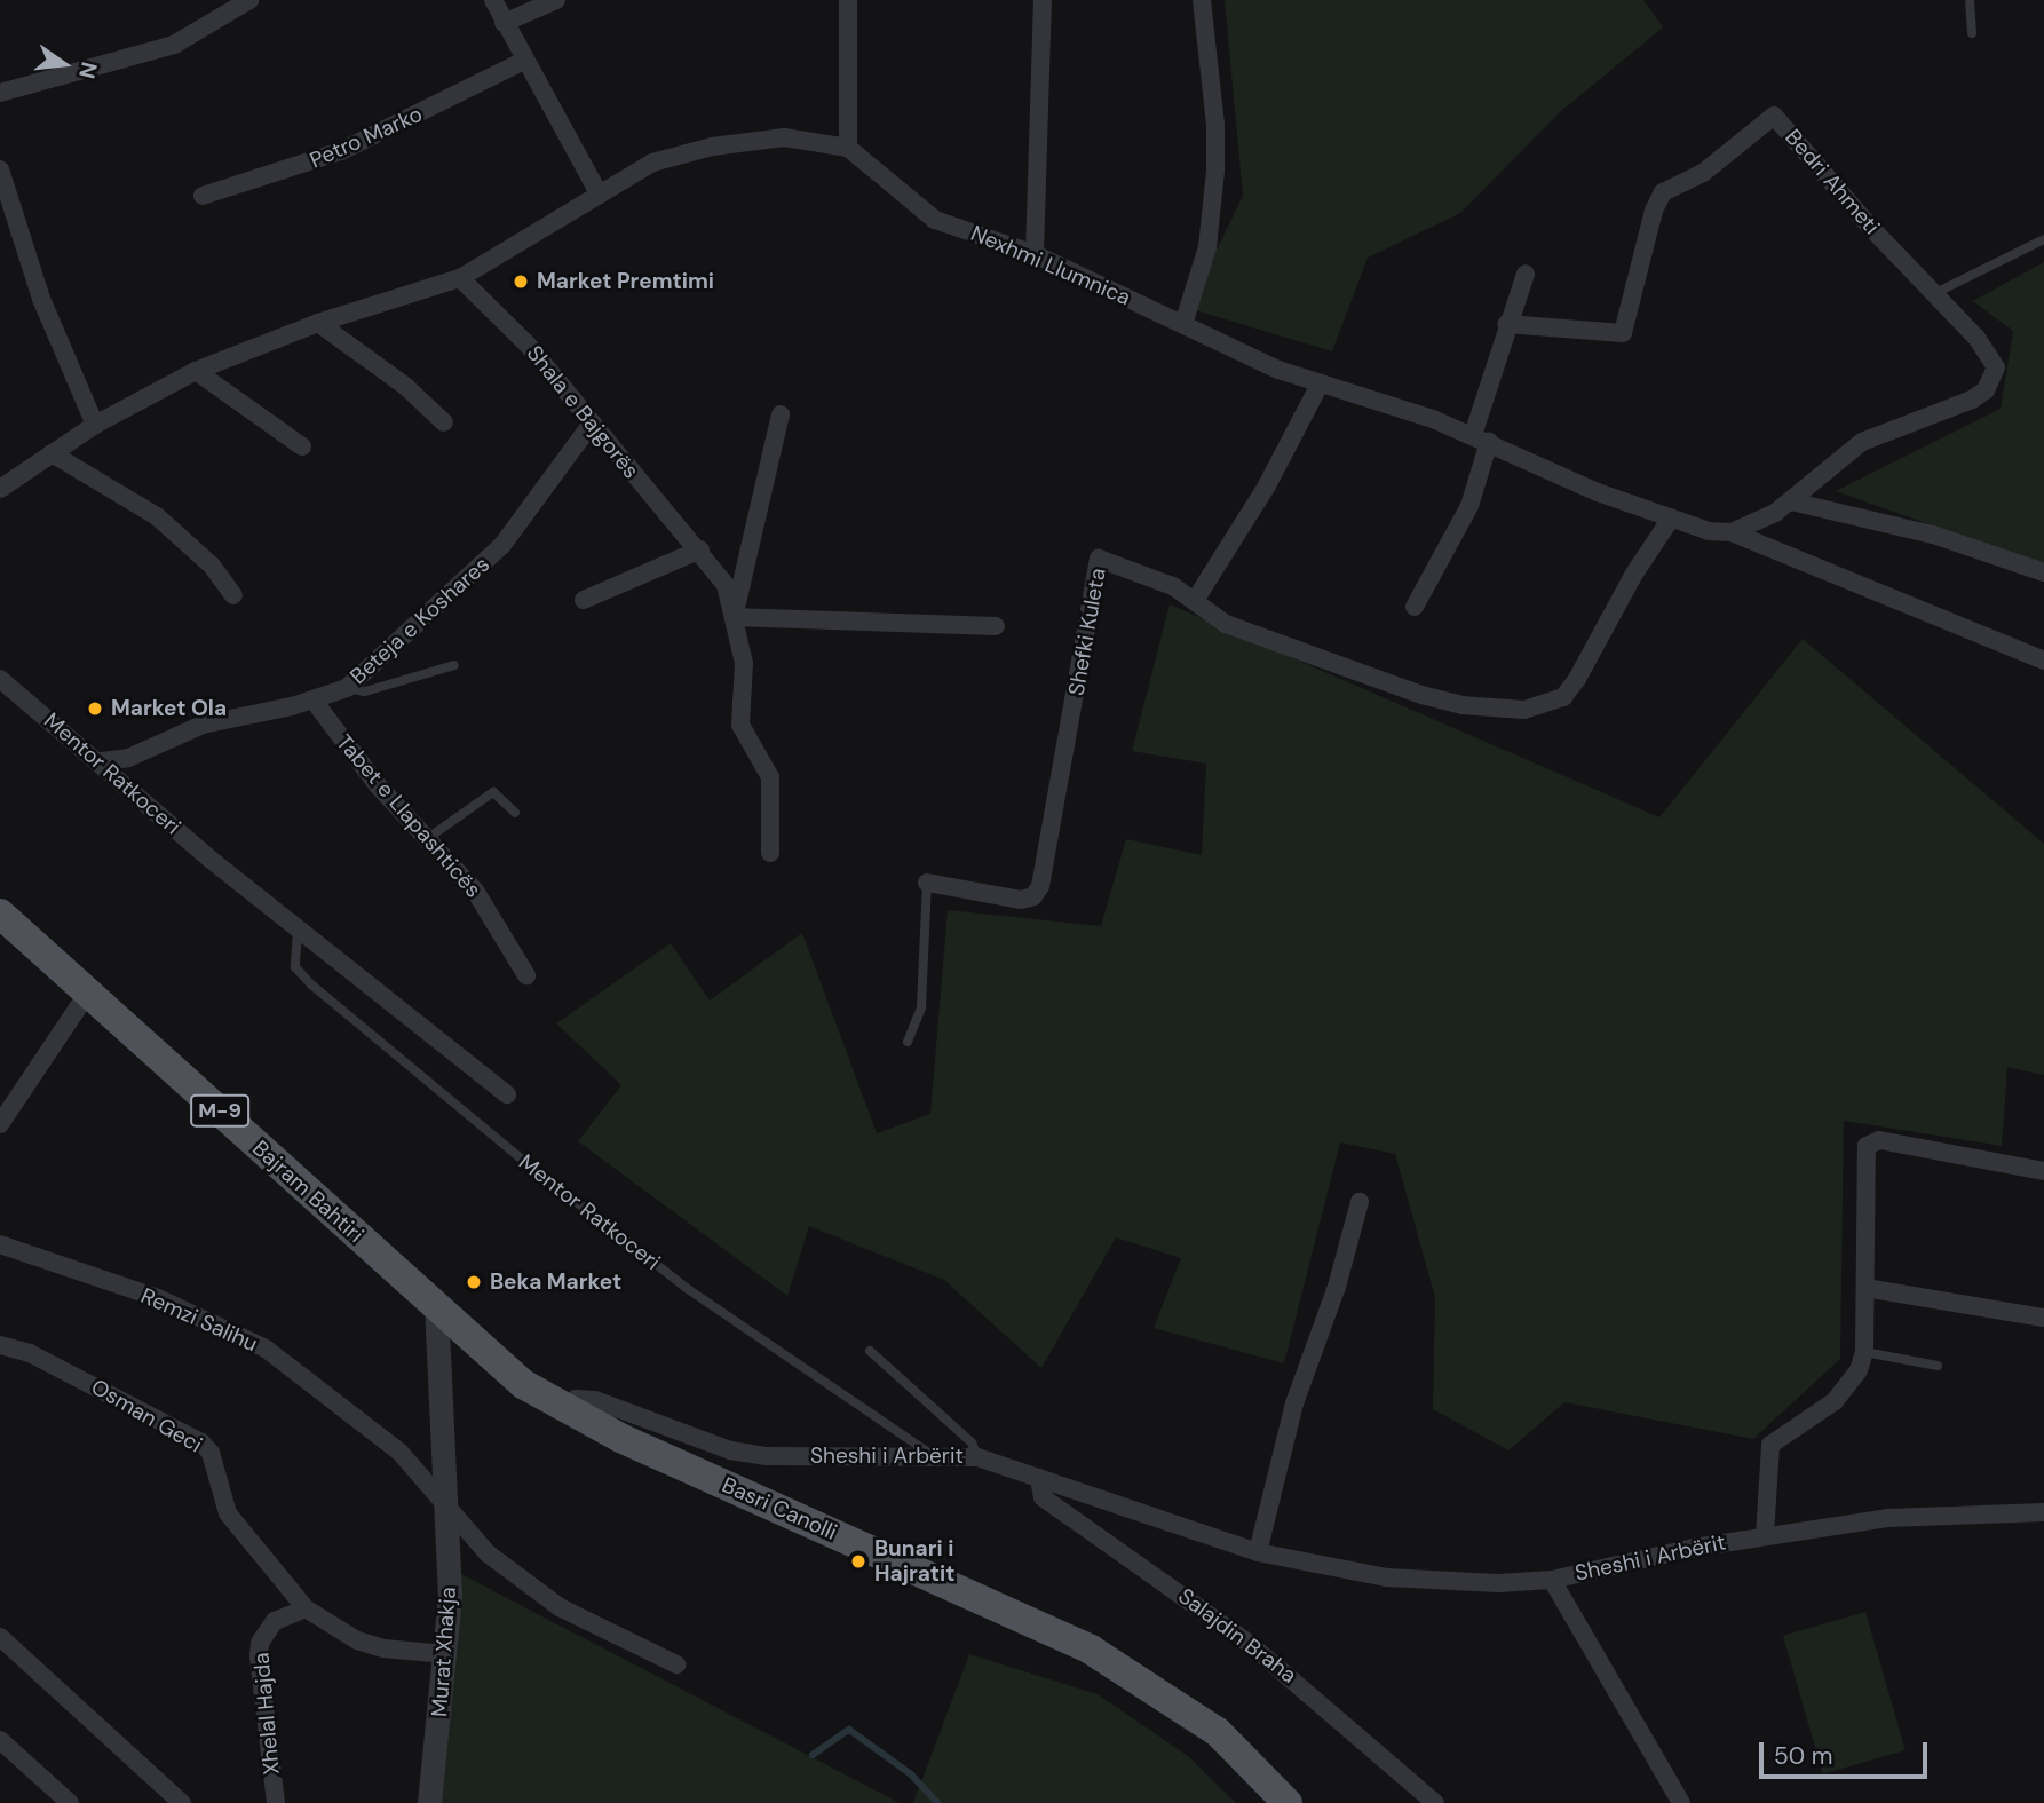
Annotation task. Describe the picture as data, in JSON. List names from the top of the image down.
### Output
{
  "streets": {
    "main road": ["M-9", "Bajram Bahtiri", "Basri Canolli"],
    "street": [
      "Petro Marko",
      "Bedri Ahmeti",
      "Nexhmi Llumnica",
      "Shala e Bajgorës",
      "Beteja e Koshares",
      "Shefki Kuleta",
      "Mentor Ratkoceri",
      "Tabet e Llapashticës",
      "Remzi Salihu",
      "Osman Geci",
      "Sheshi i Arbërit",
      "Salajdin Braha",
      "Murat Xhakja",
      "Xhelal Hajda"
    ]
  },
  "crossings": [
    ["Nexhmi Llumnica", "Shefki Kuleta"],
    ["Shala e Bajgorës", "Beteja e Koshares"],
    ["Beteja e Koshares", "Mentor Ratkoceri"],
    ["Beteja e Koshares", "Tabet e Llapashticës"],
    ["Mentor Ratkoceri", "Sheshi i Arbërit"],
    ["Bajram Bahtiri", "Basri Canolli"],
    ["Bajram Bahtiri", "Murat Xhakja"],
    ["Remzi Salihu", "Murat Xhakja"],
    ["Osman Geci", "Xhelal Hajda"],
    ["Sheshi i Arbërit", "Basri Canolli"],
    ["Sheshi i Arbërit", "Salajdin Braha"],
    ["Basri Canolli", "Murat Xhakja"]
  ],
  "places": [
    "Market Premtimi",
    "Market Ola",
    "Beka Market",
    "Bunari i Hajratit"
  ],
  "scale_bar": "50 m",
  "north": "right"
}
